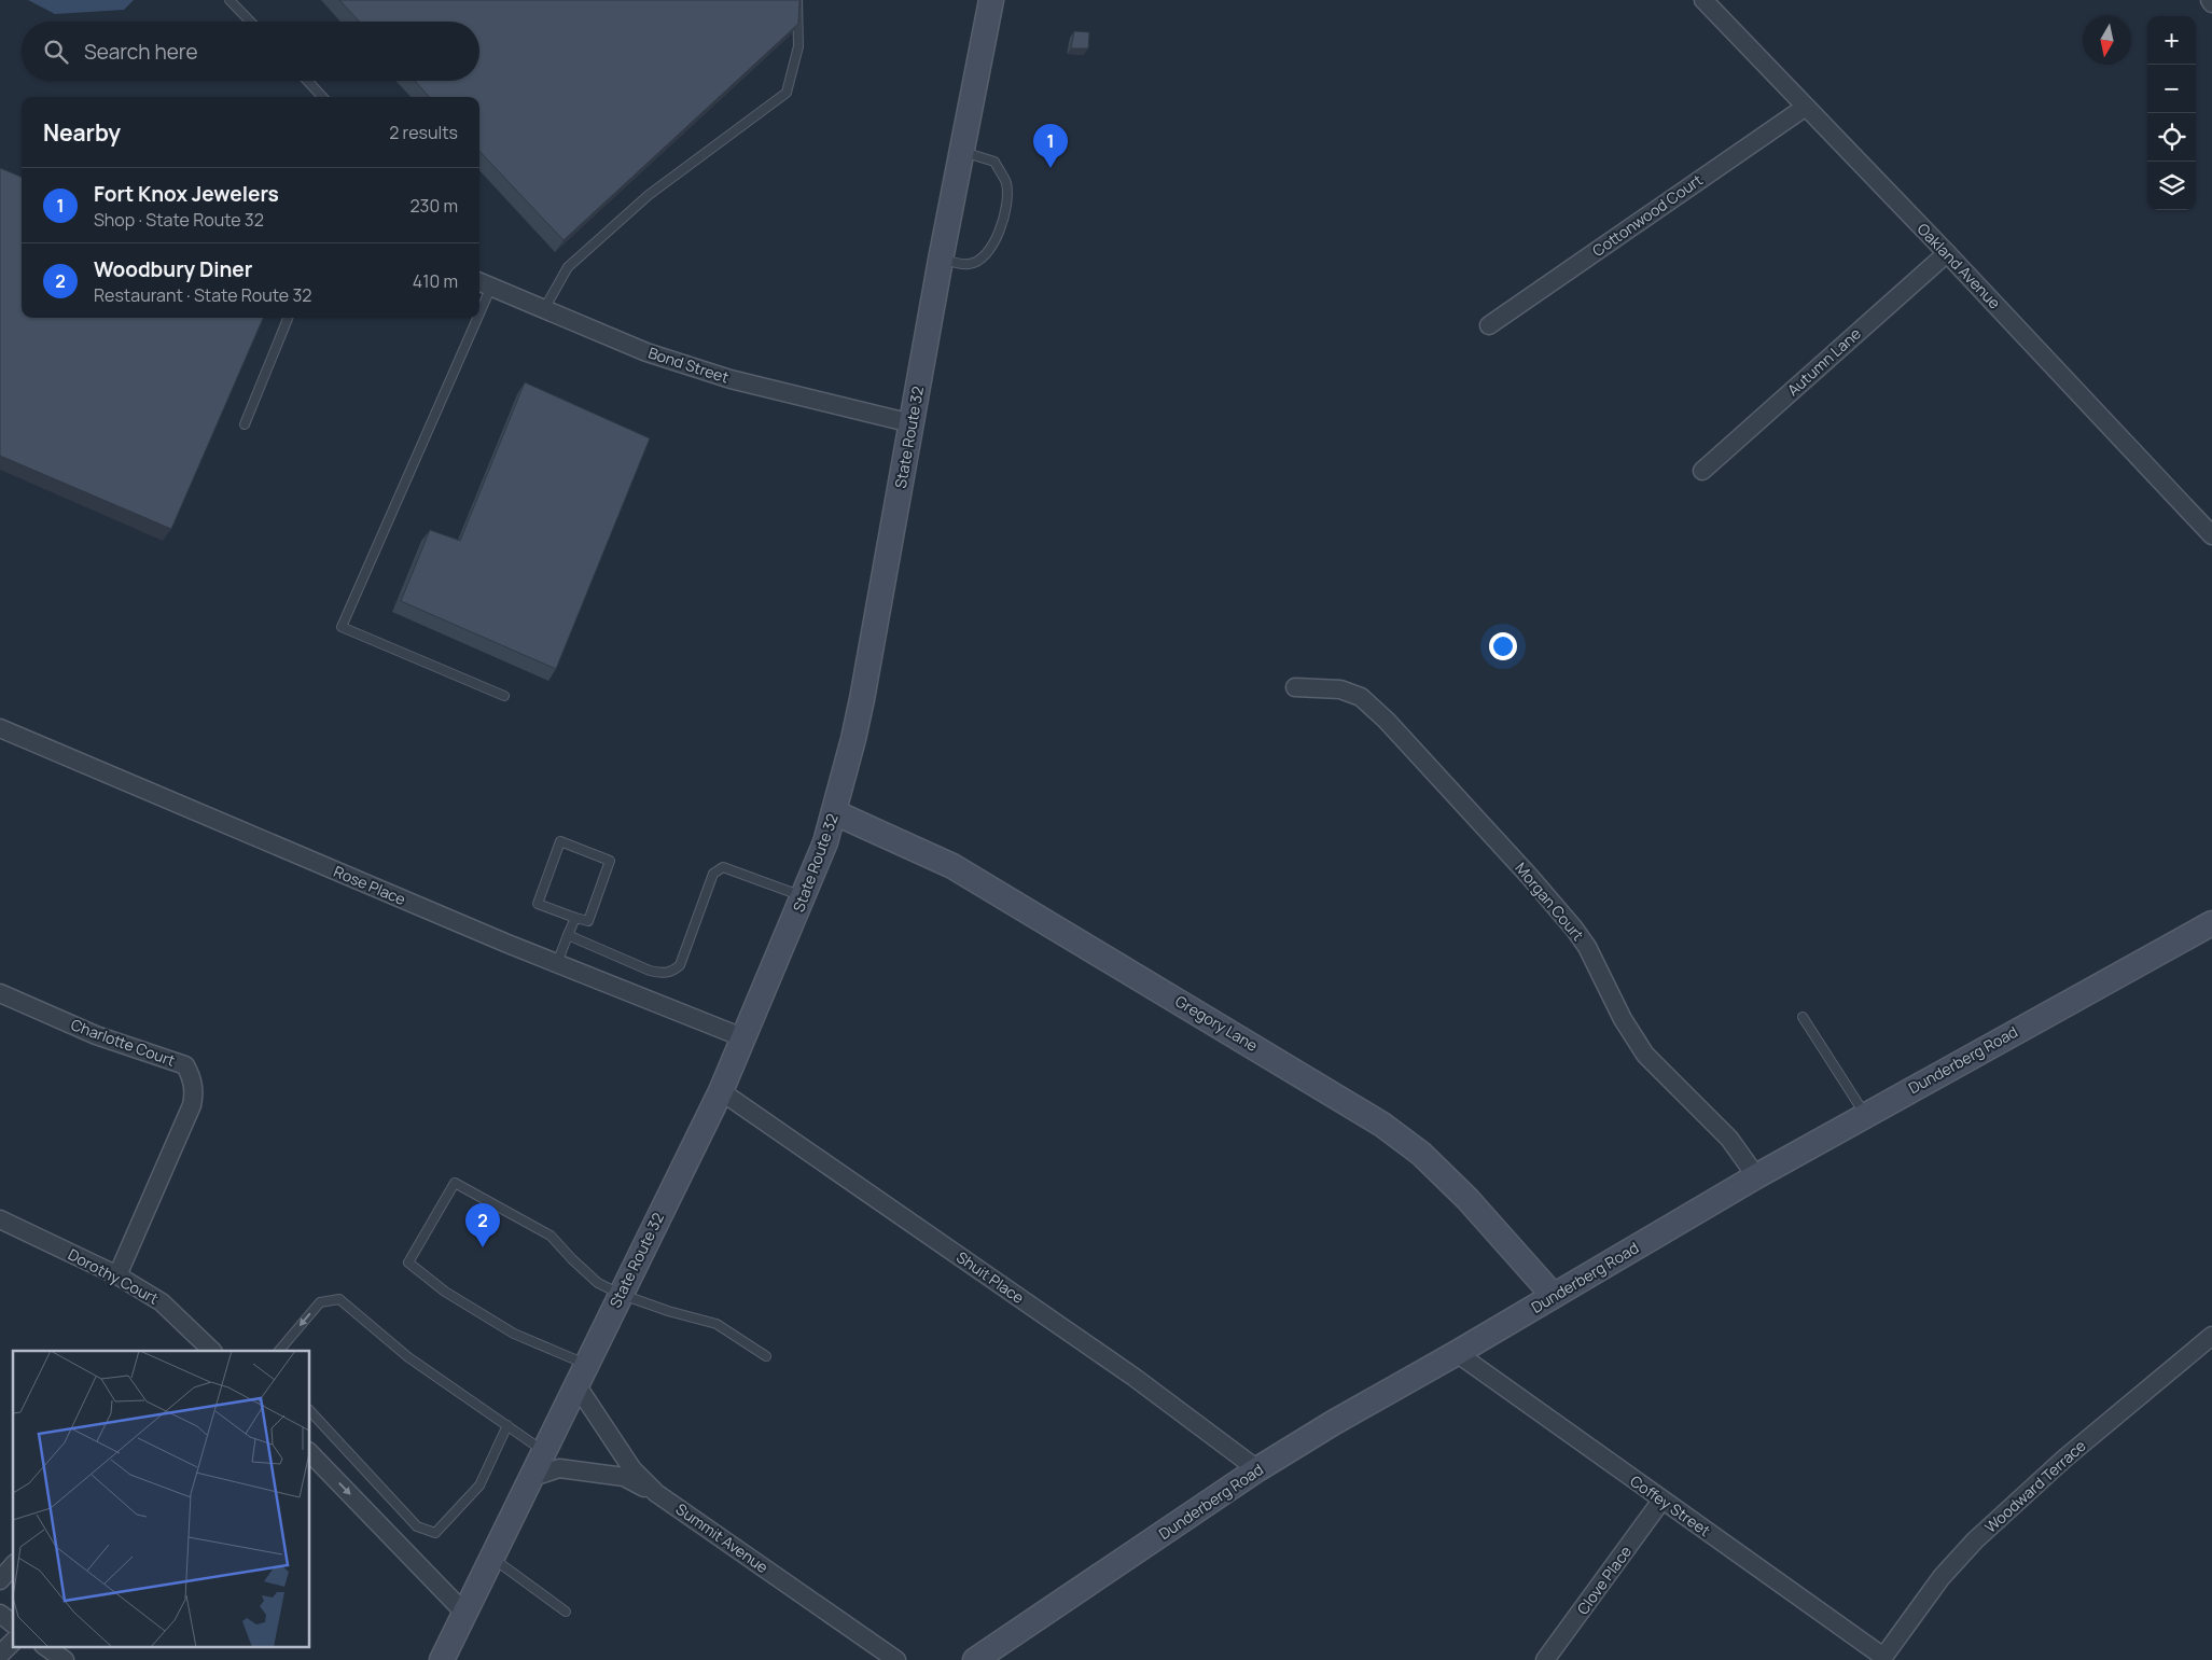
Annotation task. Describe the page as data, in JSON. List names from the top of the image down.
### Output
{
  "streets": {
    "street": [
      "Cottonwood Court",
      "Oakland Avenue",
      "Autumn Lane",
      "Bond Street",
      "State Route 32",
      "Rose Place",
      "Morgan Court",
      "Gregory Lane",
      "Charlotte Court",
      "Dunderberg Road",
      "Dorothy Court",
      "Shuit Place",
      "Woodward Terrace",
      "Coffey Street",
      "Summit Avenue",
      "Clove Place"
    ]
  },
  "crossings": [
    ["Cottonwood Court", "Oakland Avenue"],
    ["Oakland Avenue", "Autumn Lane"],
    ["Bond Street", "State Route 32"],
    ["State Route 32", "Rose Place"],
    ["State Route 32", "Gregory Lane"],
    ["State Route 32", "Shuit Place"],
    ["State Route 32", "Summit Avenue"],
    ["Morgan Court", "Dunderberg Road"],
    ["Gregory Lane", "Dunderberg Road"],
    ["Charlotte Court", "Dorothy Court"],
    ["Dunderberg Road", "Shuit Place"],
    ["Dunderberg Road", "Coffey Street"],
    ["Woodward Terrace", "Coffey Street"],
    ["Coffey Street", "Clove Place"]
  ],
  "north": "bottom",
  "page": {
    "map_buttons": ["+", "−"],
    "search": "Search here",
    "heading": ["Nearby", "2 results"],
    "pins": ["1", "2"],
    "list": [
      {
        "mark": "1",
        "name": "Fort Knox Jewelers",
        "note": "Shop · State Route 32",
        "value": "230 m"
      },
      {
        "mark": "2",
        "name": "Woodbury Diner",
        "note": "Restaurant · State Route 32",
        "value": "410 m"
      }
    ]
  }
}
